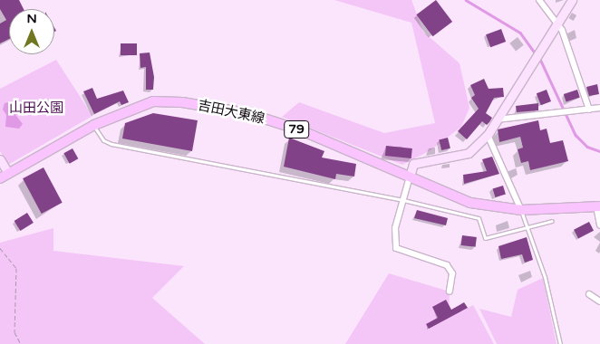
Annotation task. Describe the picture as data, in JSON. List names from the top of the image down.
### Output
{
  "streets": {
    "main road": ["吉田大東線", "79"]
  },
  "parks": ["山田公園"],
  "north": "top"
}
